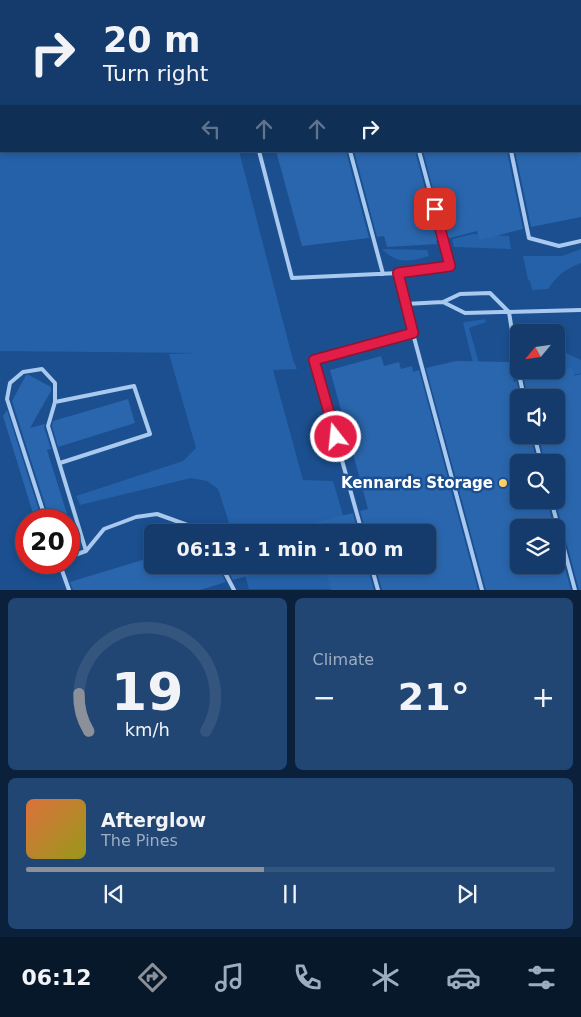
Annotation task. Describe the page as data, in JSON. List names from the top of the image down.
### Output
{
  "places": ["Kennards Storage"],
  "north": "bottom left",
  "page": {
    "turn": ["20 m", "Turn right"],
    "limit": "20",
    "trip": "06:13 · 1 min · 100 m",
    "tile": "Climate",
    "heat": ["−", "21°", "+"],
    "song": ["Afterglow", "The Pines"],
    "tabs": "06:12",
    "gauge": ["19", "km/h"]
  }
}
